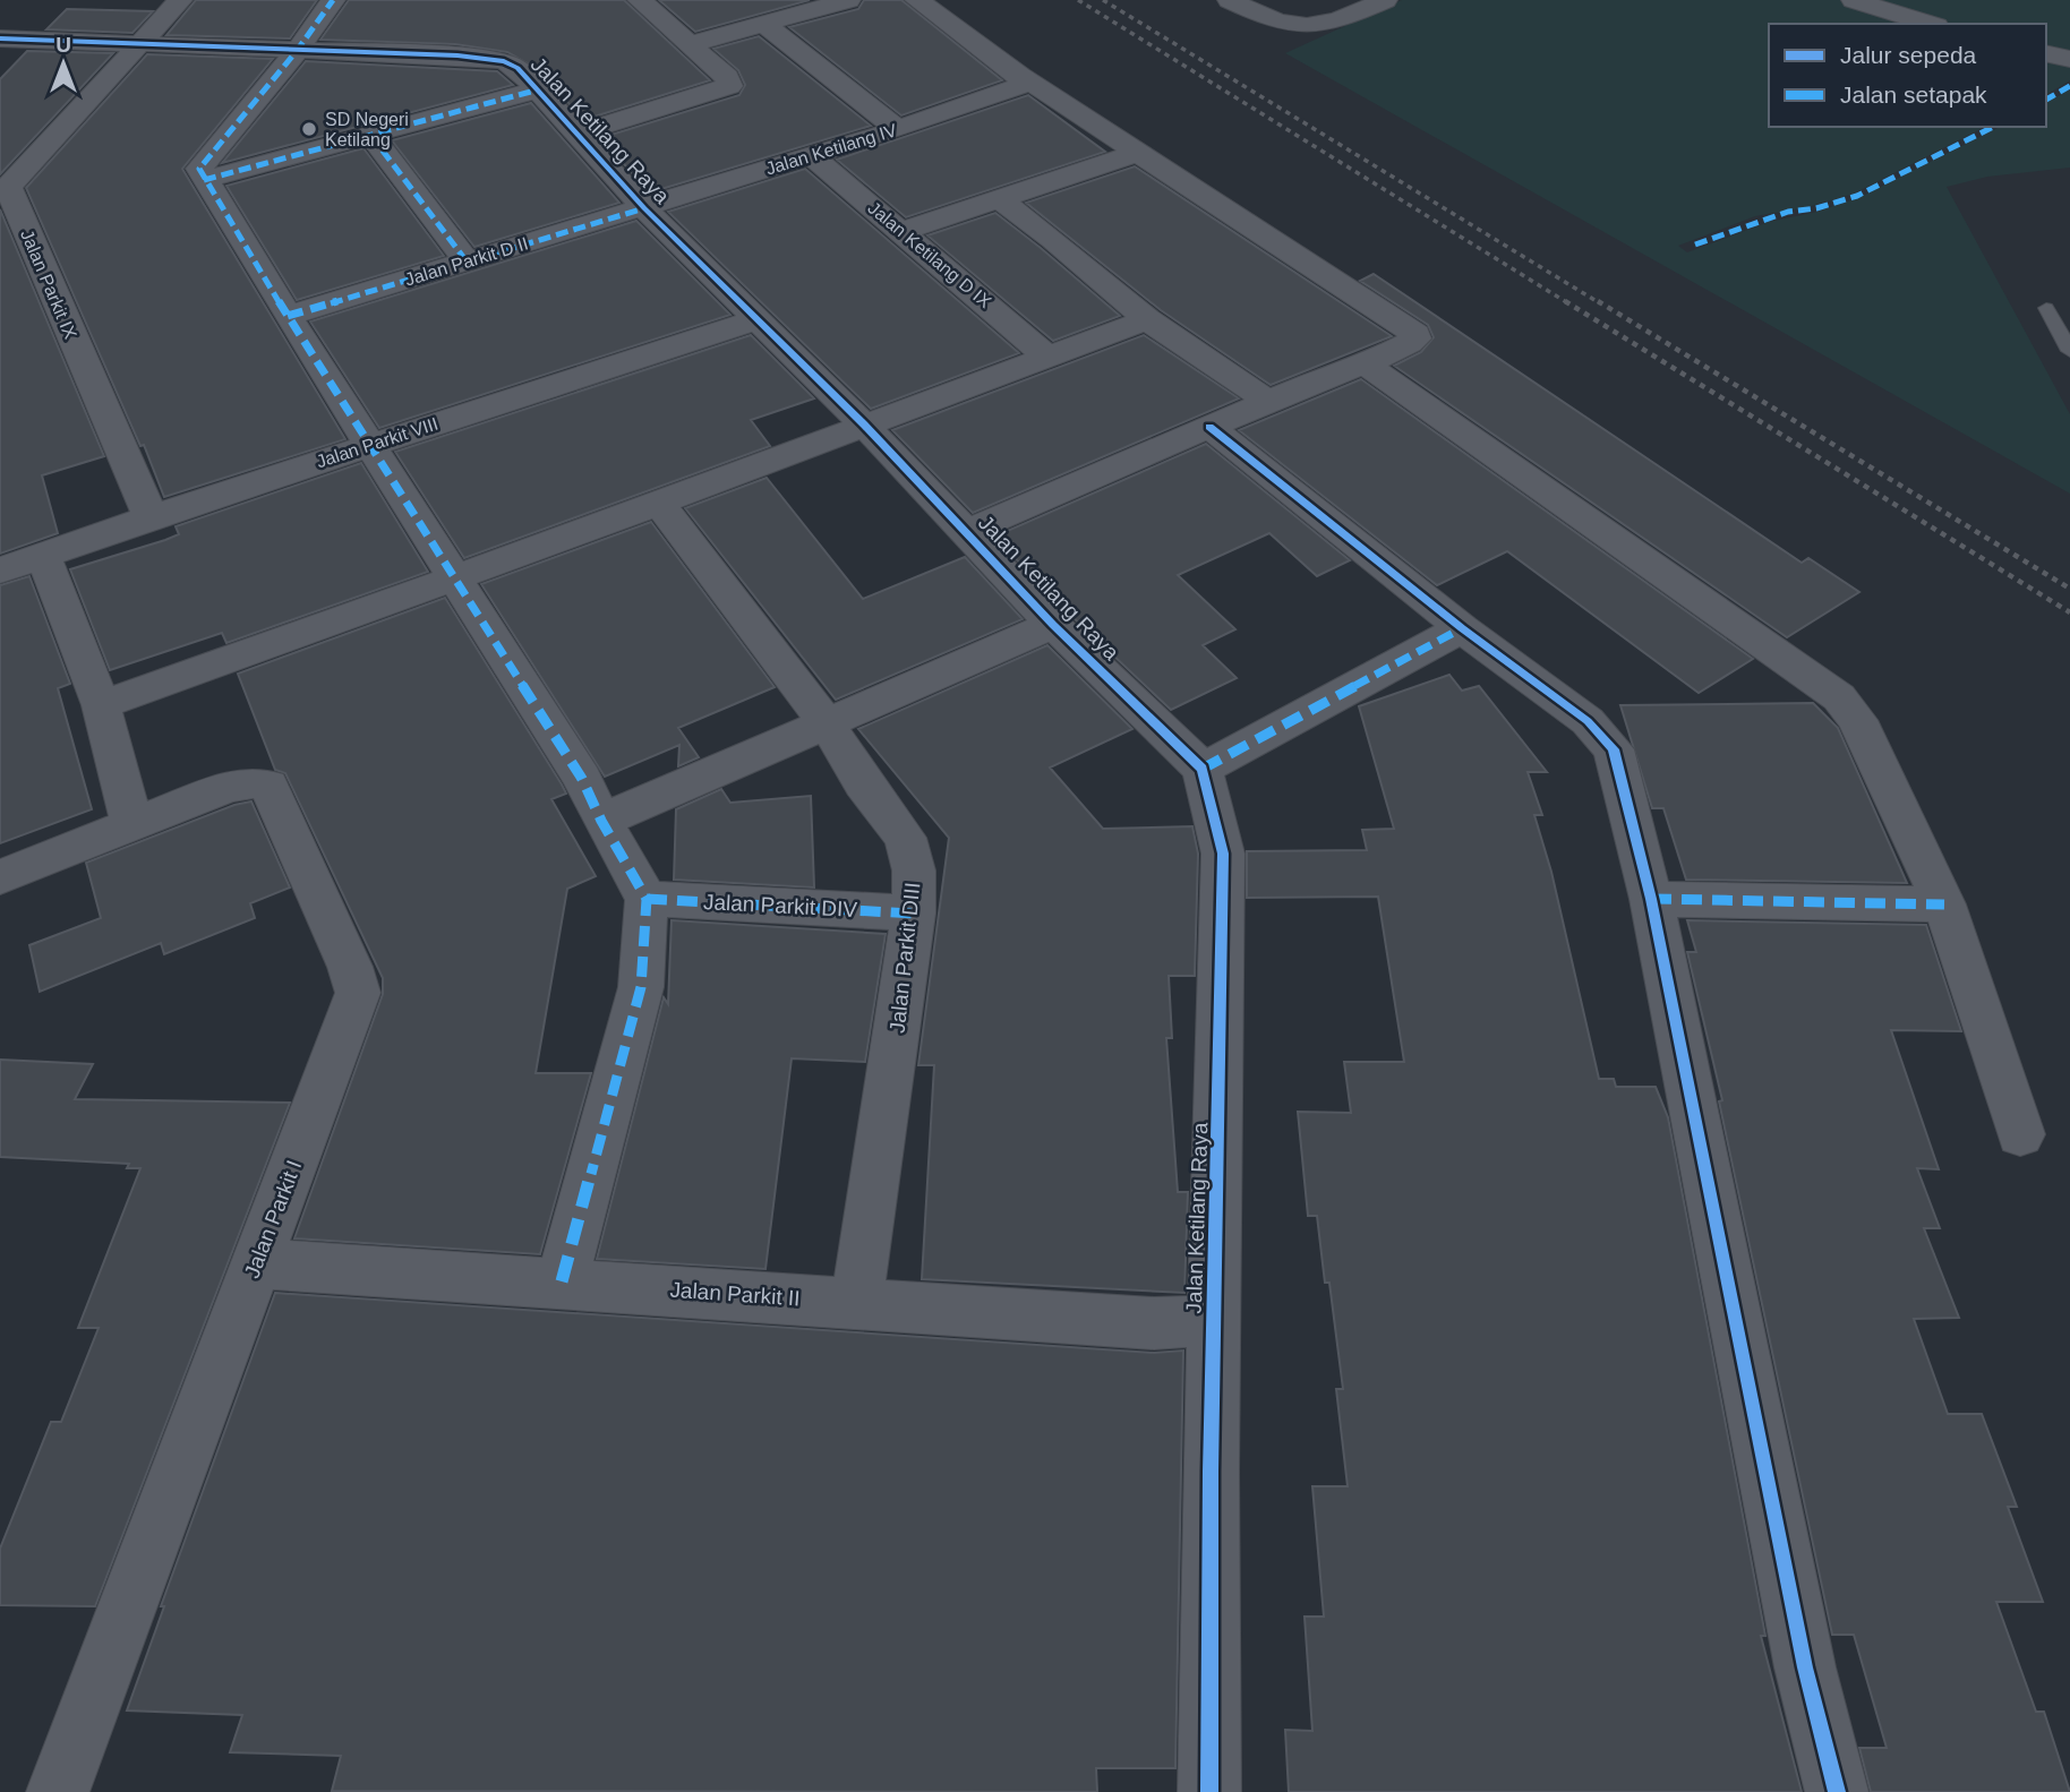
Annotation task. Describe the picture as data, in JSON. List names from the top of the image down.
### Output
{
  "streets": {
    "street": [
      "Jalan Ketilang Raya",
      "Jalan Ketilang IV",
      "Jalan Ketilang D IX",
      "Jalan Parkit D II",
      "Jalan Parkit IX",
      "Jalan Parkit VIII",
      "Jalan Parkit DIV",
      "Jalan Parkit DIII",
      "Jalan Parkit I",
      "Jalan Parkit II"
    ]
  },
  "crossings": [
    ["Jalan Ketilang Raya", "Jalan Ketilang IV"],
    ["Jalan Ketilang Raya", "Jalan Parkit D II"],
    ["Jalan Ketilang Raya", "Jalan Parkit IX"],
    ["Jalan Ketilang Raya", "Jalan Parkit VIII"],
    ["Jalan Ketilang Raya", "Jalan Parkit II"],
    ["Jalan Ketilang IV", "Jalan Ketilang D IX"],
    ["Jalan Ketilang IV", "Jalan Parkit D II"],
    ["Jalan Parkit IX", "Jalan Parkit VIII"],
    ["Jalan Parkit DIV", "Jalan Parkit DIII"],
    ["Jalan Parkit DIII", "Jalan Parkit II"],
    ["Jalan Parkit I", "Jalan Parkit II"]
  ],
  "places": ["SD Negeri Ketilang"],
  "legend": ["Jalur sepeda", "Jalan setapak"],
  "north": "top"
}
